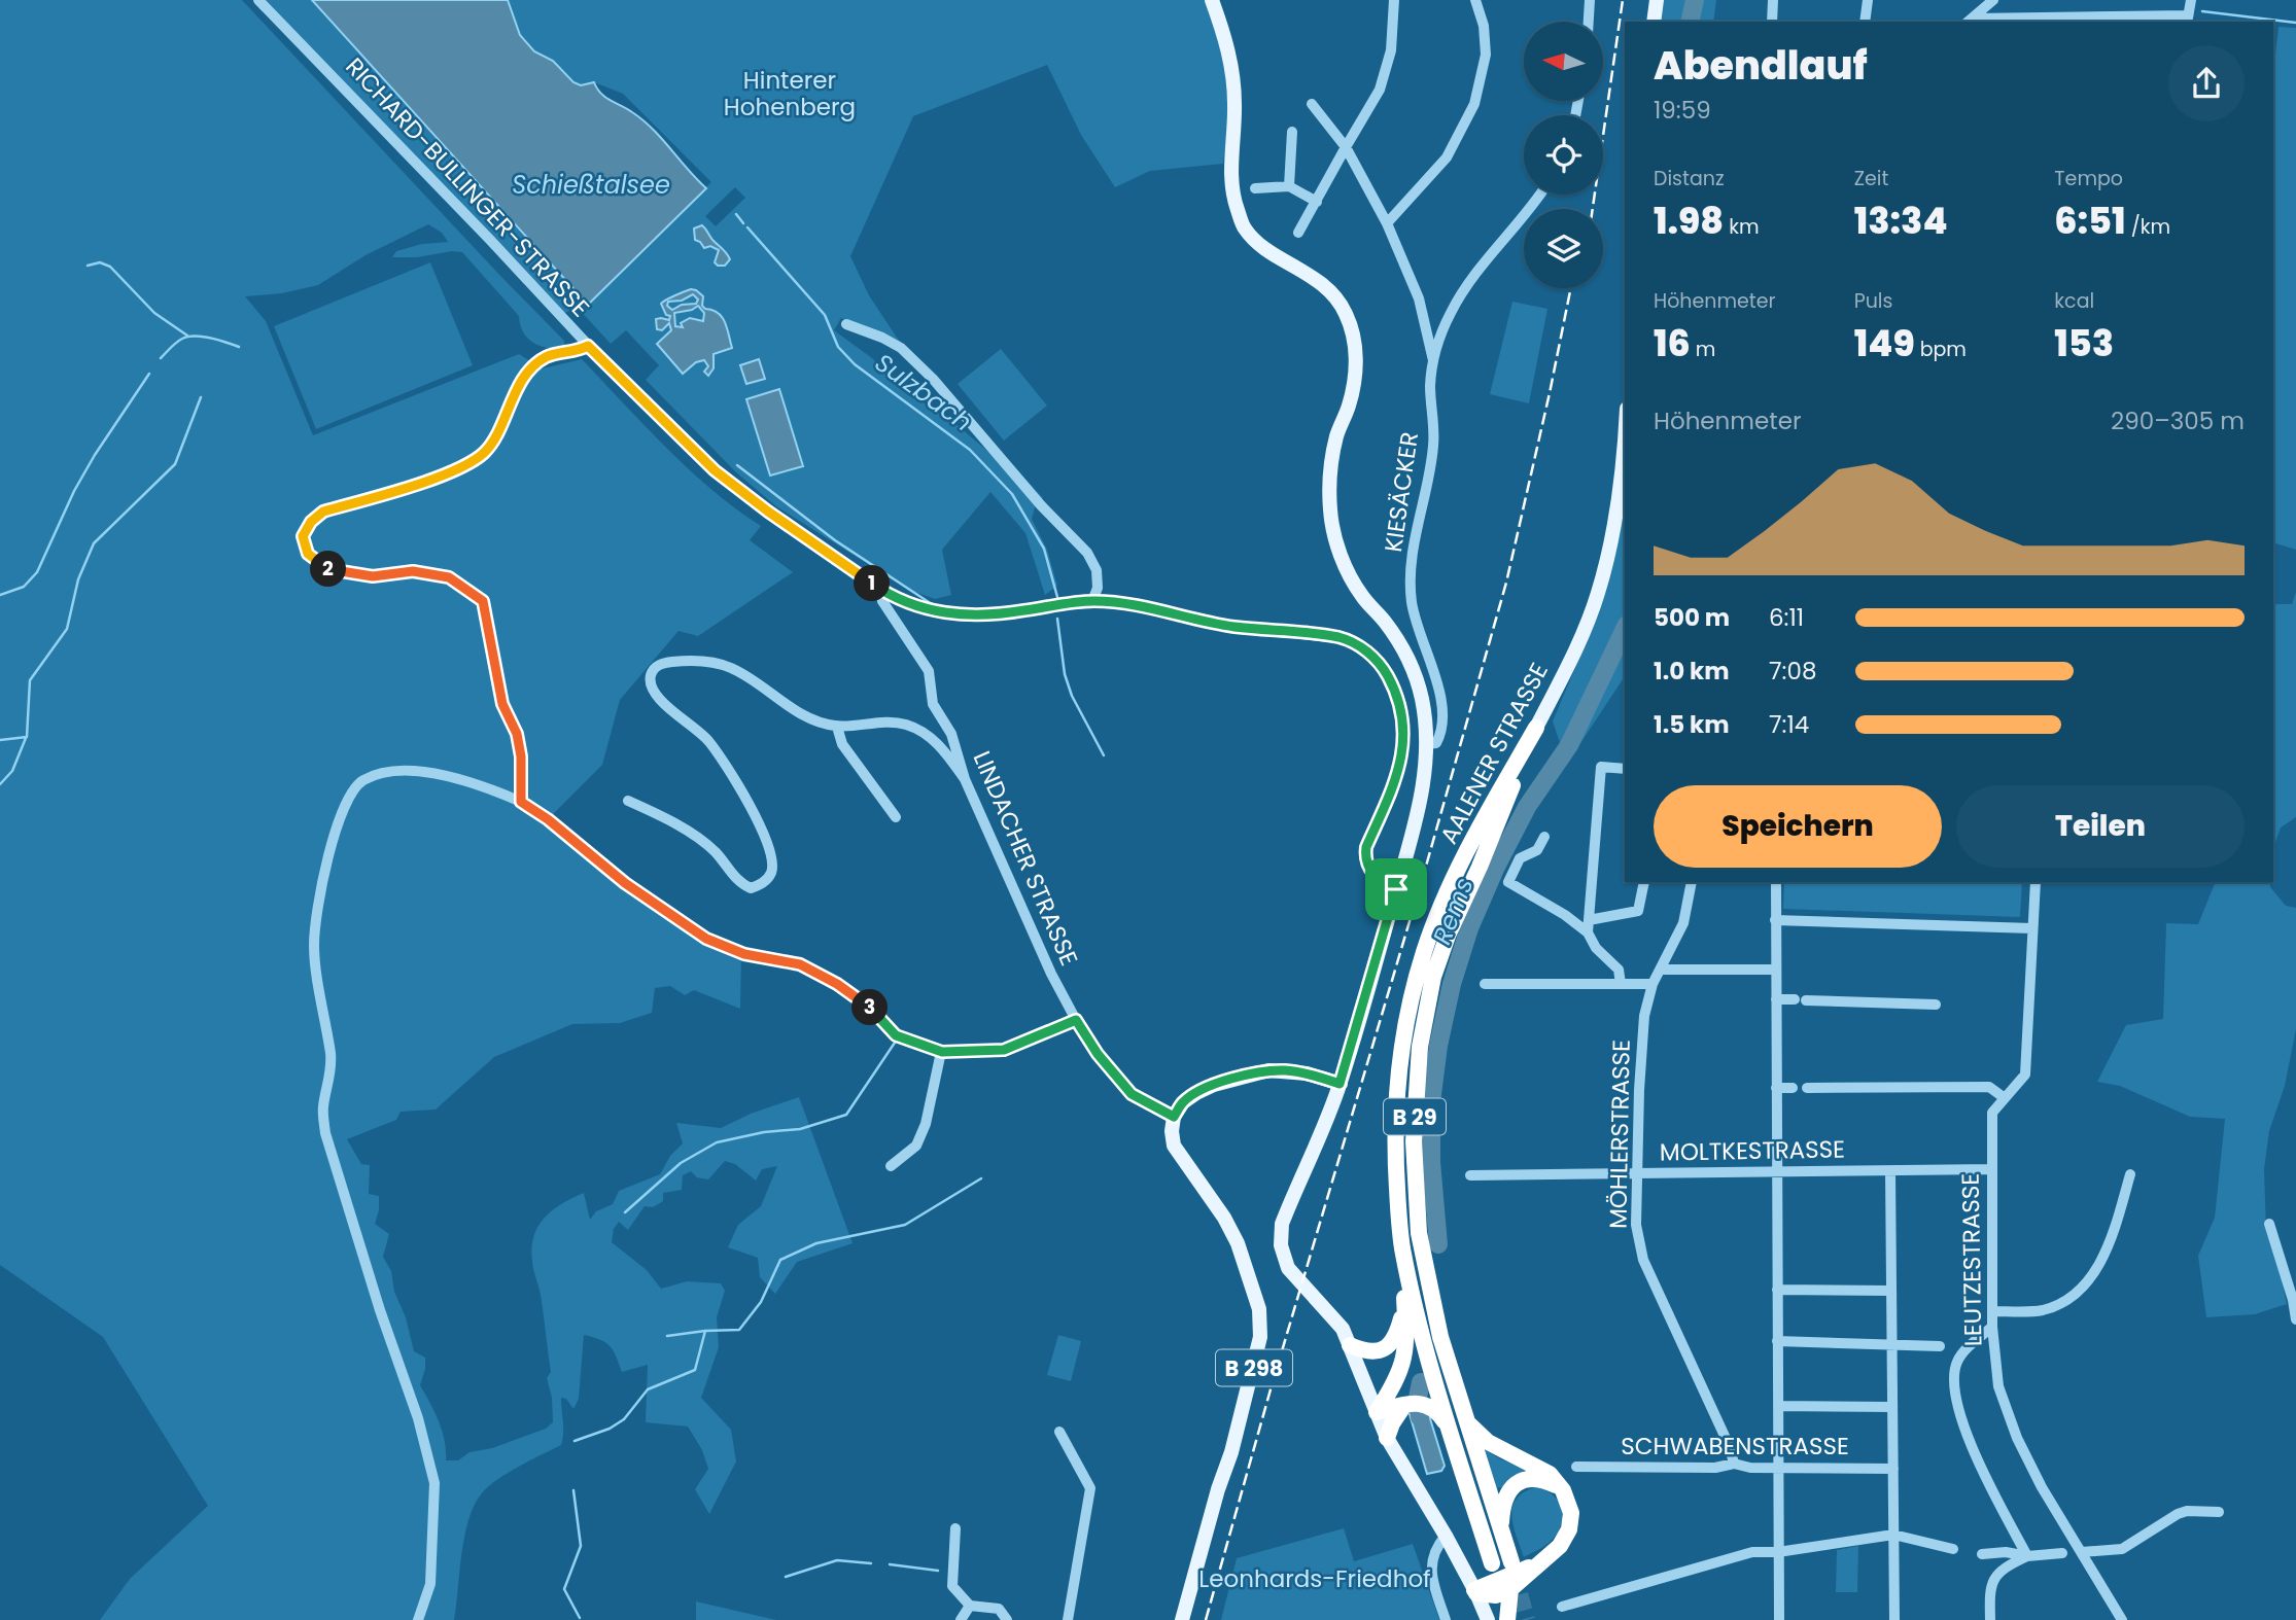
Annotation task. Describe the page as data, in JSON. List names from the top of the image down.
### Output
{
  "streets": {
    "highway": ["AALENER STRASSE", "B 29"],
    "main road": ["B 298"],
    "street": [
      "RICHARD-BULLINGER-STRASSE",
      "KIESÄCKER",
      "LINDACHER STRASSE",
      "MÖHLERSTRASSE",
      "MOLTKESTRASSE",
      "LEUTZESTRASSE",
      "SCHWABENSTRASSE"
    ]
  },
  "crossings": [
    ["RICHARD-BULLINGER-STRASSE", "LINDACHER STRASSE"],
    ["AALENER STRASSE", "B 29"],
    ["LINDACHER STRASSE", "B 298"],
    ["MÖHLERSTRASSE", "MOLTKESTRASSE"],
    ["MÖHLERSTRASSE", "SCHWABENSTRASSE"],
    ["MOLTKESTRASSE", "LEUTZESTRASSE"]
  ],
  "water": ["Schießtalsee", "Sulzbach", "Rems"],
  "parks": ["Hinterer Hohenberg", "Leonhards-Friedhof"],
  "north": "left",
  "page": {
    "heading": ["Abendlauf", "19:59"],
    "stats": [
      ["Distanz", "1.98 km"],
      ["Zeit", "13:34"],
      ["Tempo", "6:51 /km"],
      ["Höhenmeter", "16 m"],
      ["Puls", "149 bpm"],
      ["kcal", "153"]
    ],
    "chart": ["Höhenmeter", "290–305 m"],
    "pins": ["2", "1", "3"],
    "list": [
      {
        "name": "500 m",
        "note": "6:11"
      },
      {
        "name": "1.0 km",
        "note": "7:08"
      },
      {
        "name": "1.5 km",
        "note": "7:14"
      }
    ],
    "buttons": ["Speichern", "Teilen"]
  }
}
